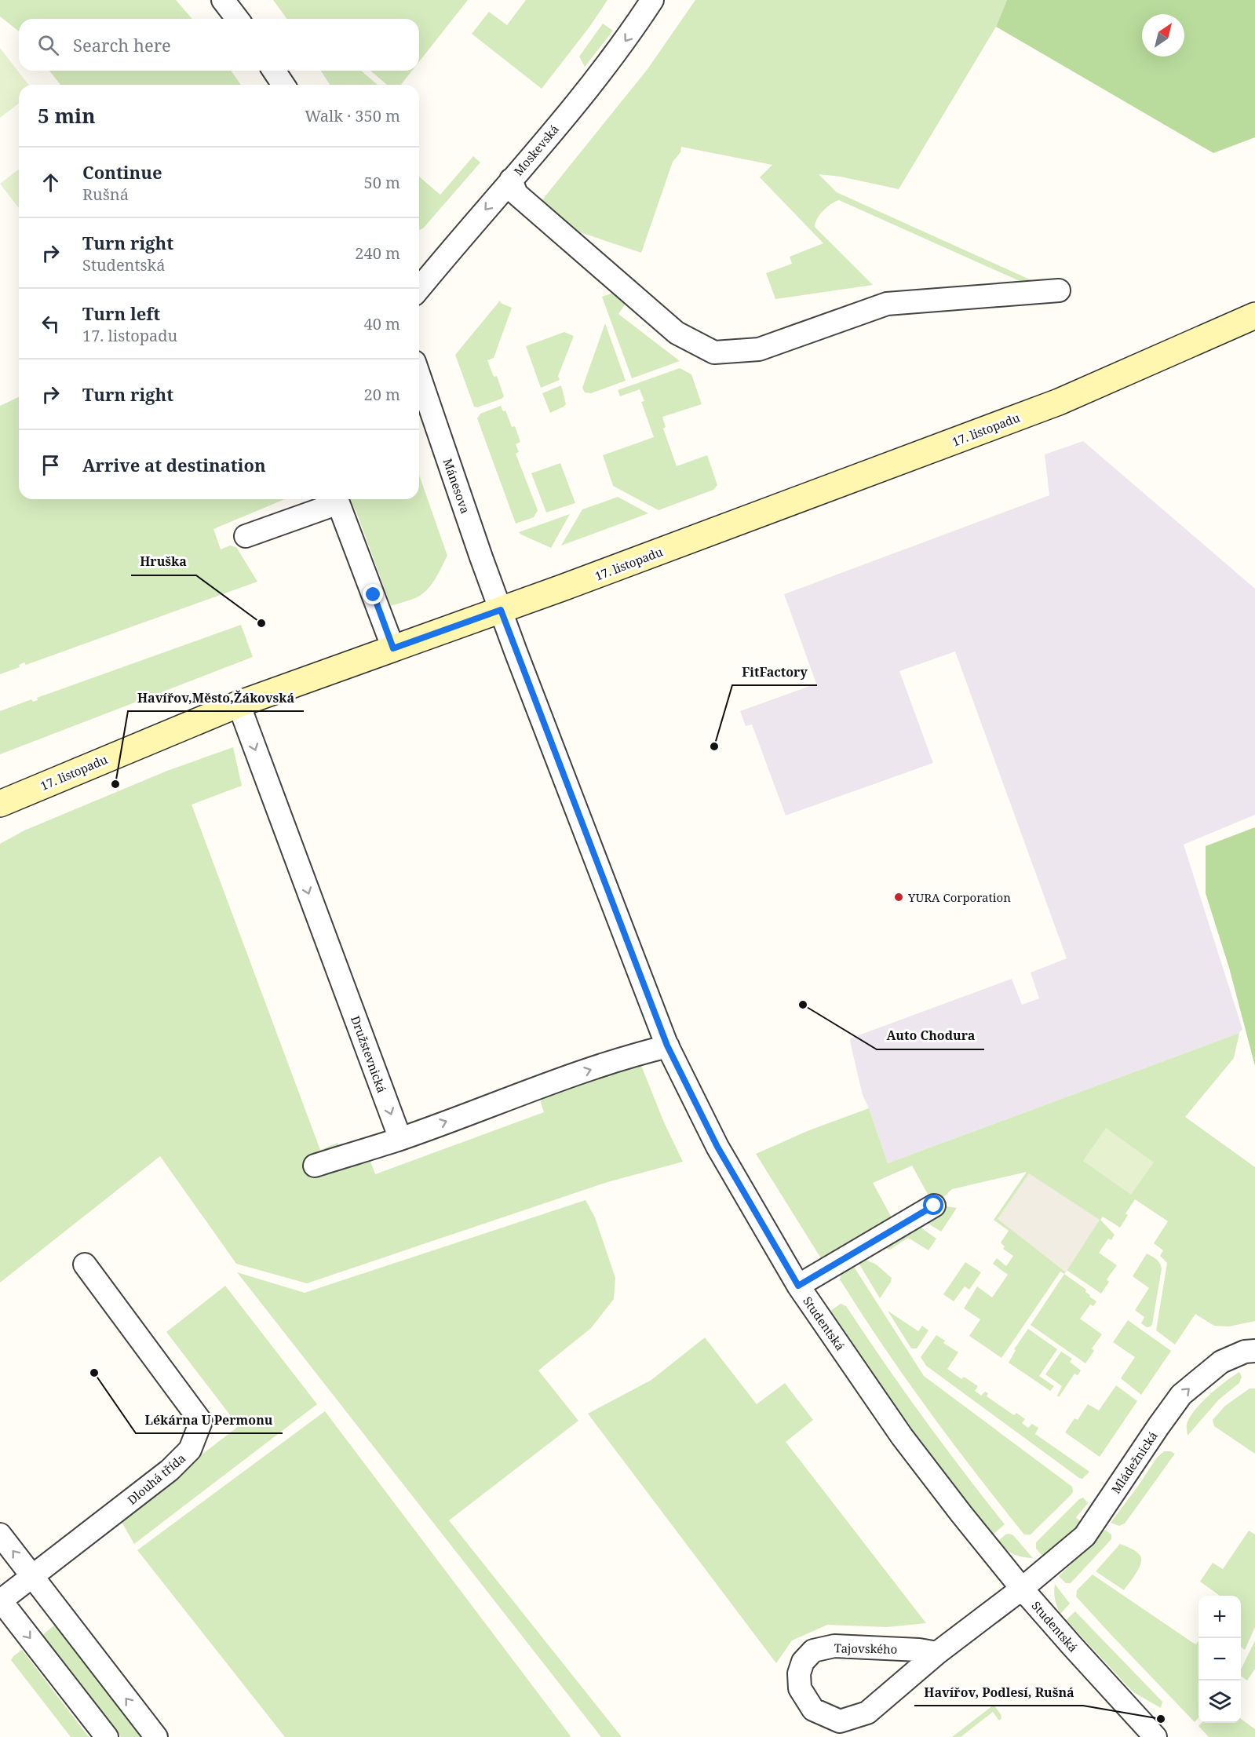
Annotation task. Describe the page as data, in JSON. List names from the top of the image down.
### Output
{
  "streets": {
    "street": [
      "Moskevská",
      "17. listopadu",
      "Mánesova",
      "Družstevnická",
      "Studentská",
      "Mládežnická",
      "Dlouhá třída",
      "Tajovského"
    ]
  },
  "crossings": [
    ["17. listopadu", "Mánesova"],
    ["17. listopadu", "Družstevnická"],
    ["17. listopadu", "Studentská"],
    ["Mánesova", "Studentská"],
    ["Studentská", "Mládežnická"],
    ["Studentská", "Tajovského"],
    ["Mládežnická", "Tajovského"]
  ],
  "one_way": ["Moskevská", "Družstevnická", "Mládežnická"],
  "places": [
    "Hruška",
    "FitFactory",
    "Havířov,Město,Žákovská",
    "YURA Corporation",
    "Auto Chodura",
    "Lékárna U Permonu",
    "Havířov, Podlesí, Rušná"
  ],
  "north": "top right",
  "page": {
    "search": "Search here",
    "heading": ["5 min", "Walk · 350 m"],
    "list": [
      ["Continue", "Rušná", "50 m"],
      ["Turn right", "Studentská", "240 m"],
      ["Turn left", "17. listopadu", "40 m"],
      ["Turn right", "20 m"],
      "Arrive at destination"
    ],
    "map_buttons": ["+", "−"]
  }
}
